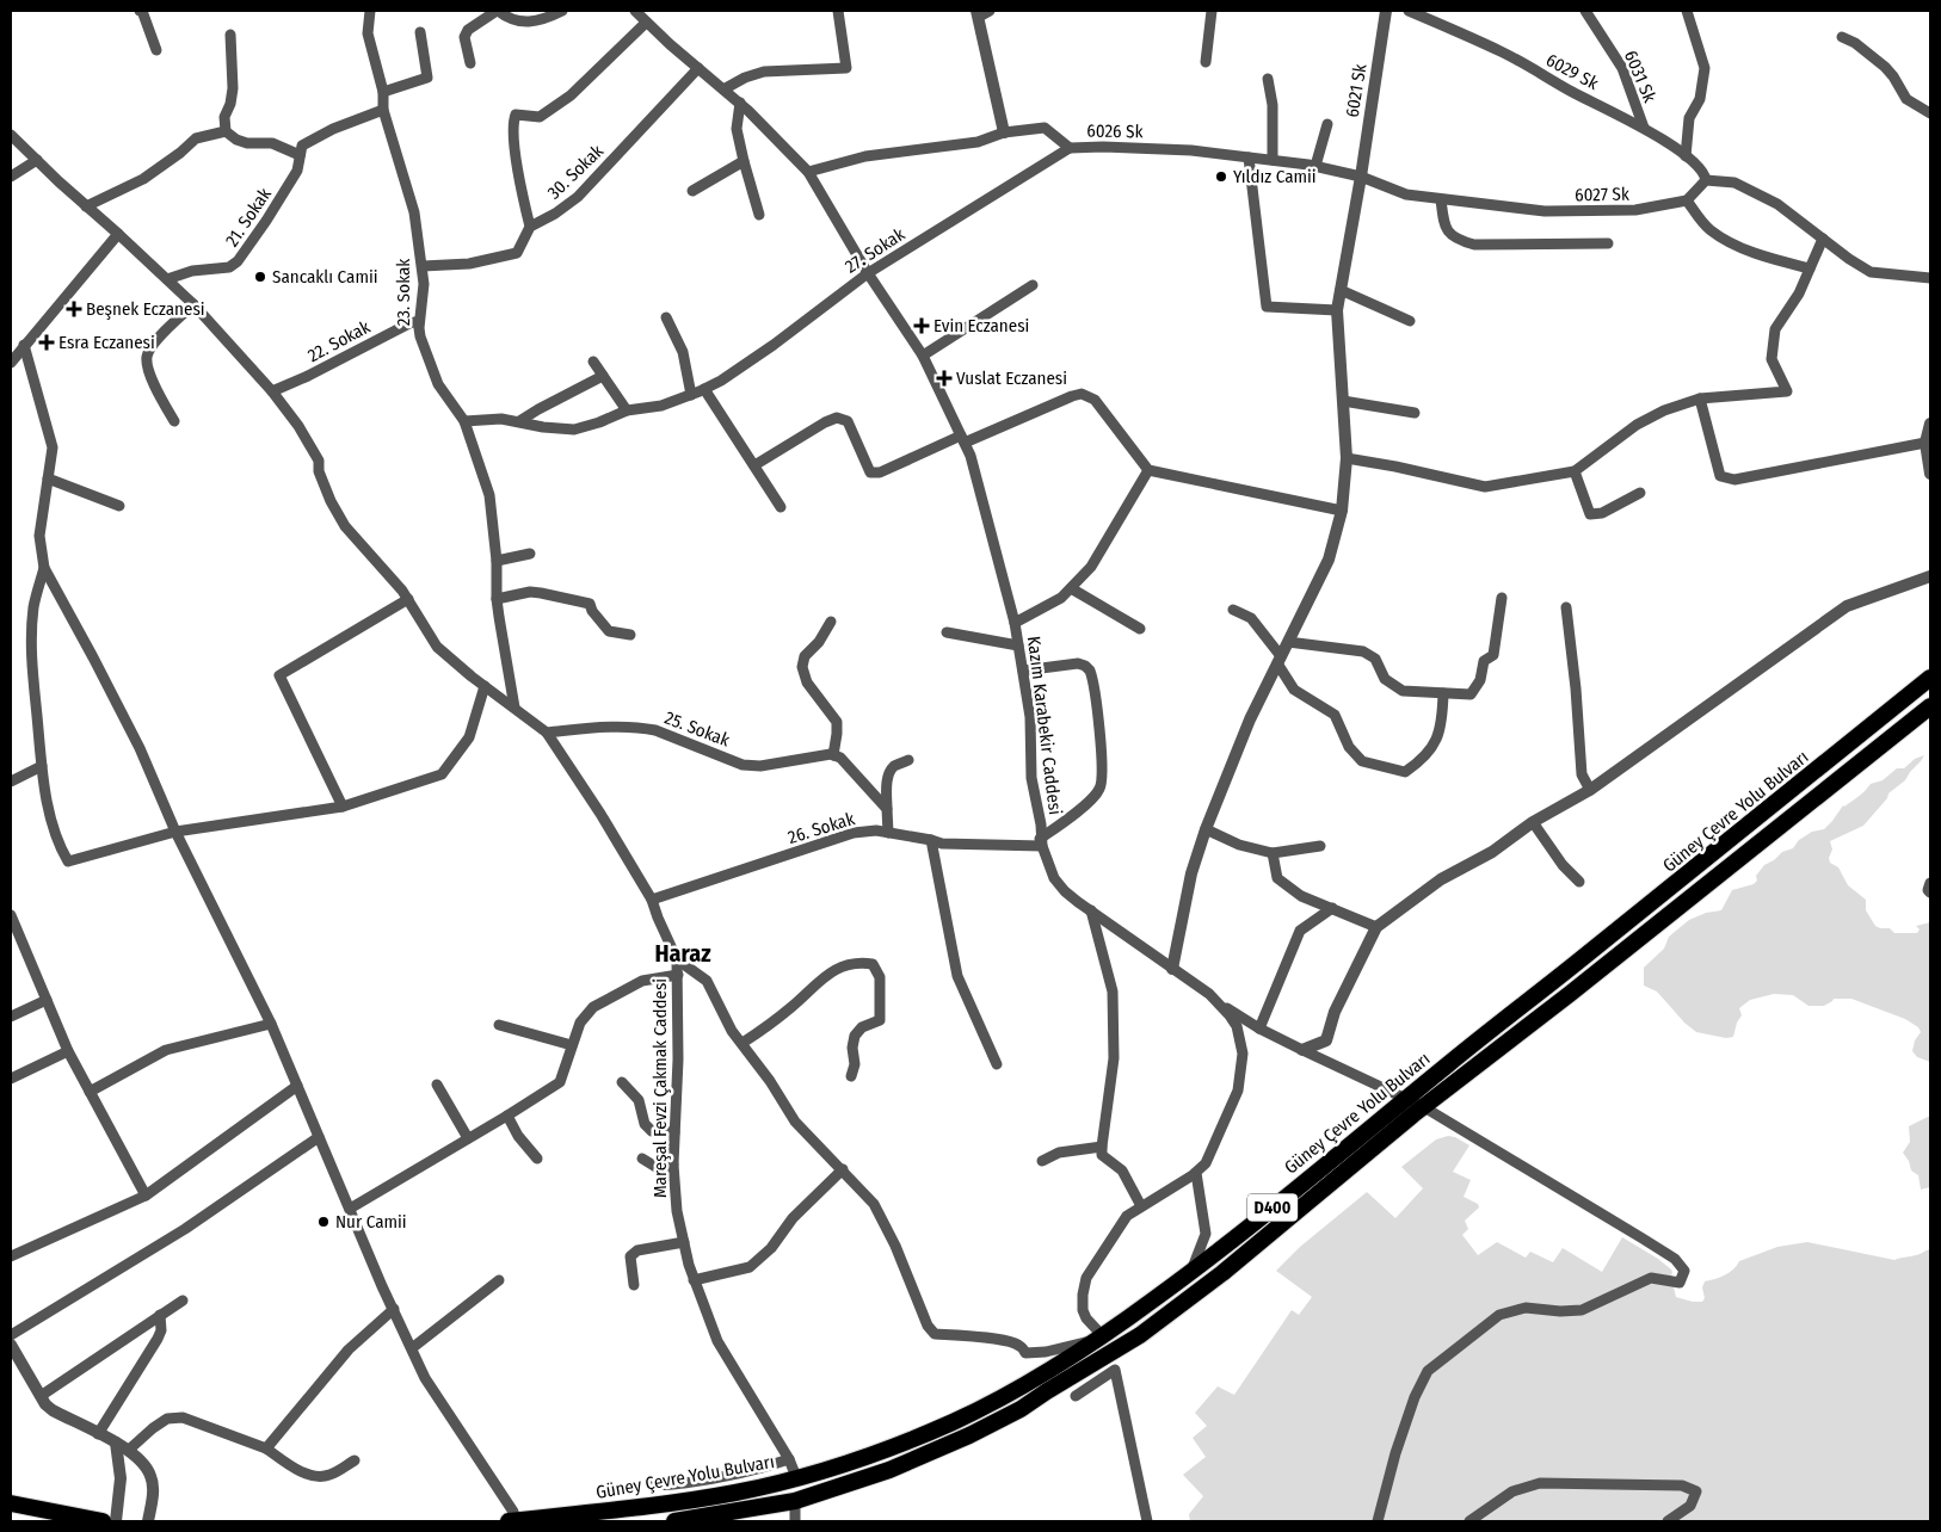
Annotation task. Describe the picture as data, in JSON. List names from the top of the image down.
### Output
{
  "streets": {
    "highway": ["Güney Çevre Yolu Bulvarı", "D400"],
    "street": [
      "6029 Sk",
      "6031 Sk",
      "6021 Sk",
      "6026 Sk",
      "30. Sokak",
      "6027 Sk",
      "21. Sokak",
      "27. Sokak",
      "23. Sokak",
      "22. Sokak",
      "Kazım Karabekir Caddesi",
      "25. Sokak",
      "26. Sokak",
      "Mareşal Fevzi Çakmak Caddesi"
    ]
  },
  "crossings": [
    ["6029 Sk", "6031 Sk"],
    ["6021 Sk", "6026 Sk"],
    ["6021 Sk", "6027 Sk"],
    ["6021 Sk", "Kazım Karabekir Caddesi"],
    ["6026 Sk", "6027 Sk"],
    ["6026 Sk", "27. Sokak"],
    ["6026 Sk", "Kazım Karabekir Caddesi"],
    ["30. Sokak", "Kazım Karabekir Caddesi"],
    ["21. Sokak", "23. Sokak"],
    ["21. Sokak", "Mareşal Fevzi Çakmak Caddesi"],
    ["27. Sokak", "23. Sokak"],
    ["27. Sokak", "Kazım Karabekir Caddesi"],
    ["23. Sokak", "22. Sokak"],
    ["23. Sokak", "Mareşal Fevzi Çakmak Caddesi"],
    ["22. Sokak", "Mareşal Fevzi Çakmak Caddesi"],
    ["Kazım Karabekir Caddesi", "Güney Çevre Yolu Bulvarı"],
    ["Kazım Karabekir Caddesi", "26. Sokak"],
    ["25. Sokak", "Mareşal Fevzi Çakmak Caddesi"],
    ["Güney Çevre Yolu Bulvarı", "Mareşal Fevzi Çakmak Caddesi"],
    ["26. Sokak", "Mareşal Fevzi Çakmak Caddesi"]
  ],
  "districts": ["Haraz"],
  "places": {
    "other": ["Yıldız Camii", "Sancaklı Camii", "Nur Camii"],
    "health": [
      "Beşnek Eczanesi",
      "Evin Eczanesi",
      "Esra Eczanesi",
      "Vuslat Eczanesi"
    ]
  }
}
